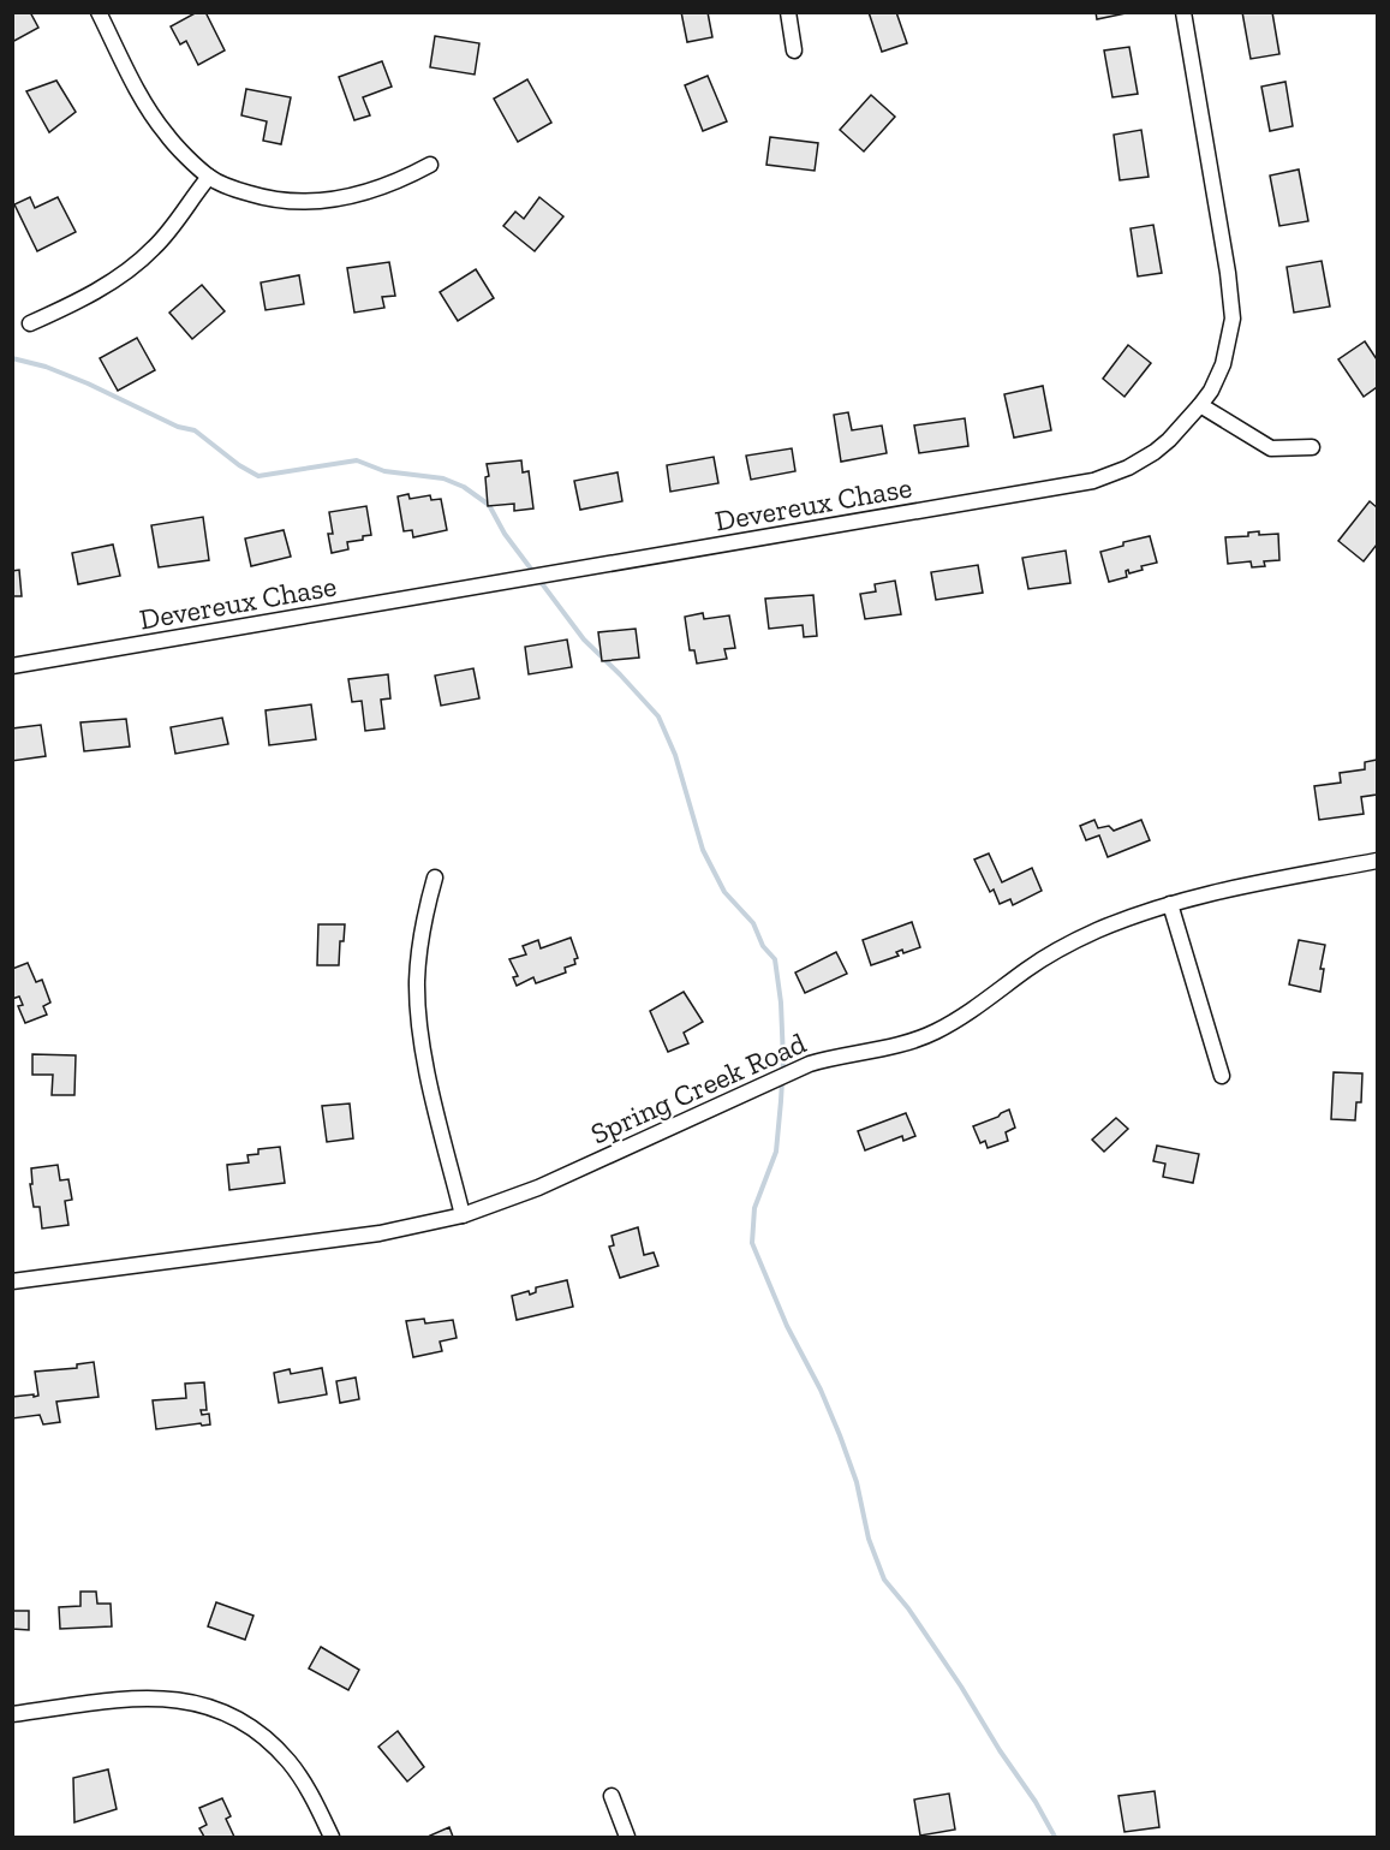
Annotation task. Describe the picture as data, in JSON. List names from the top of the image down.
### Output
{
  "streets": {
    "street": ["Devereux Chase", "Spring Creek Road"]
  }
}
